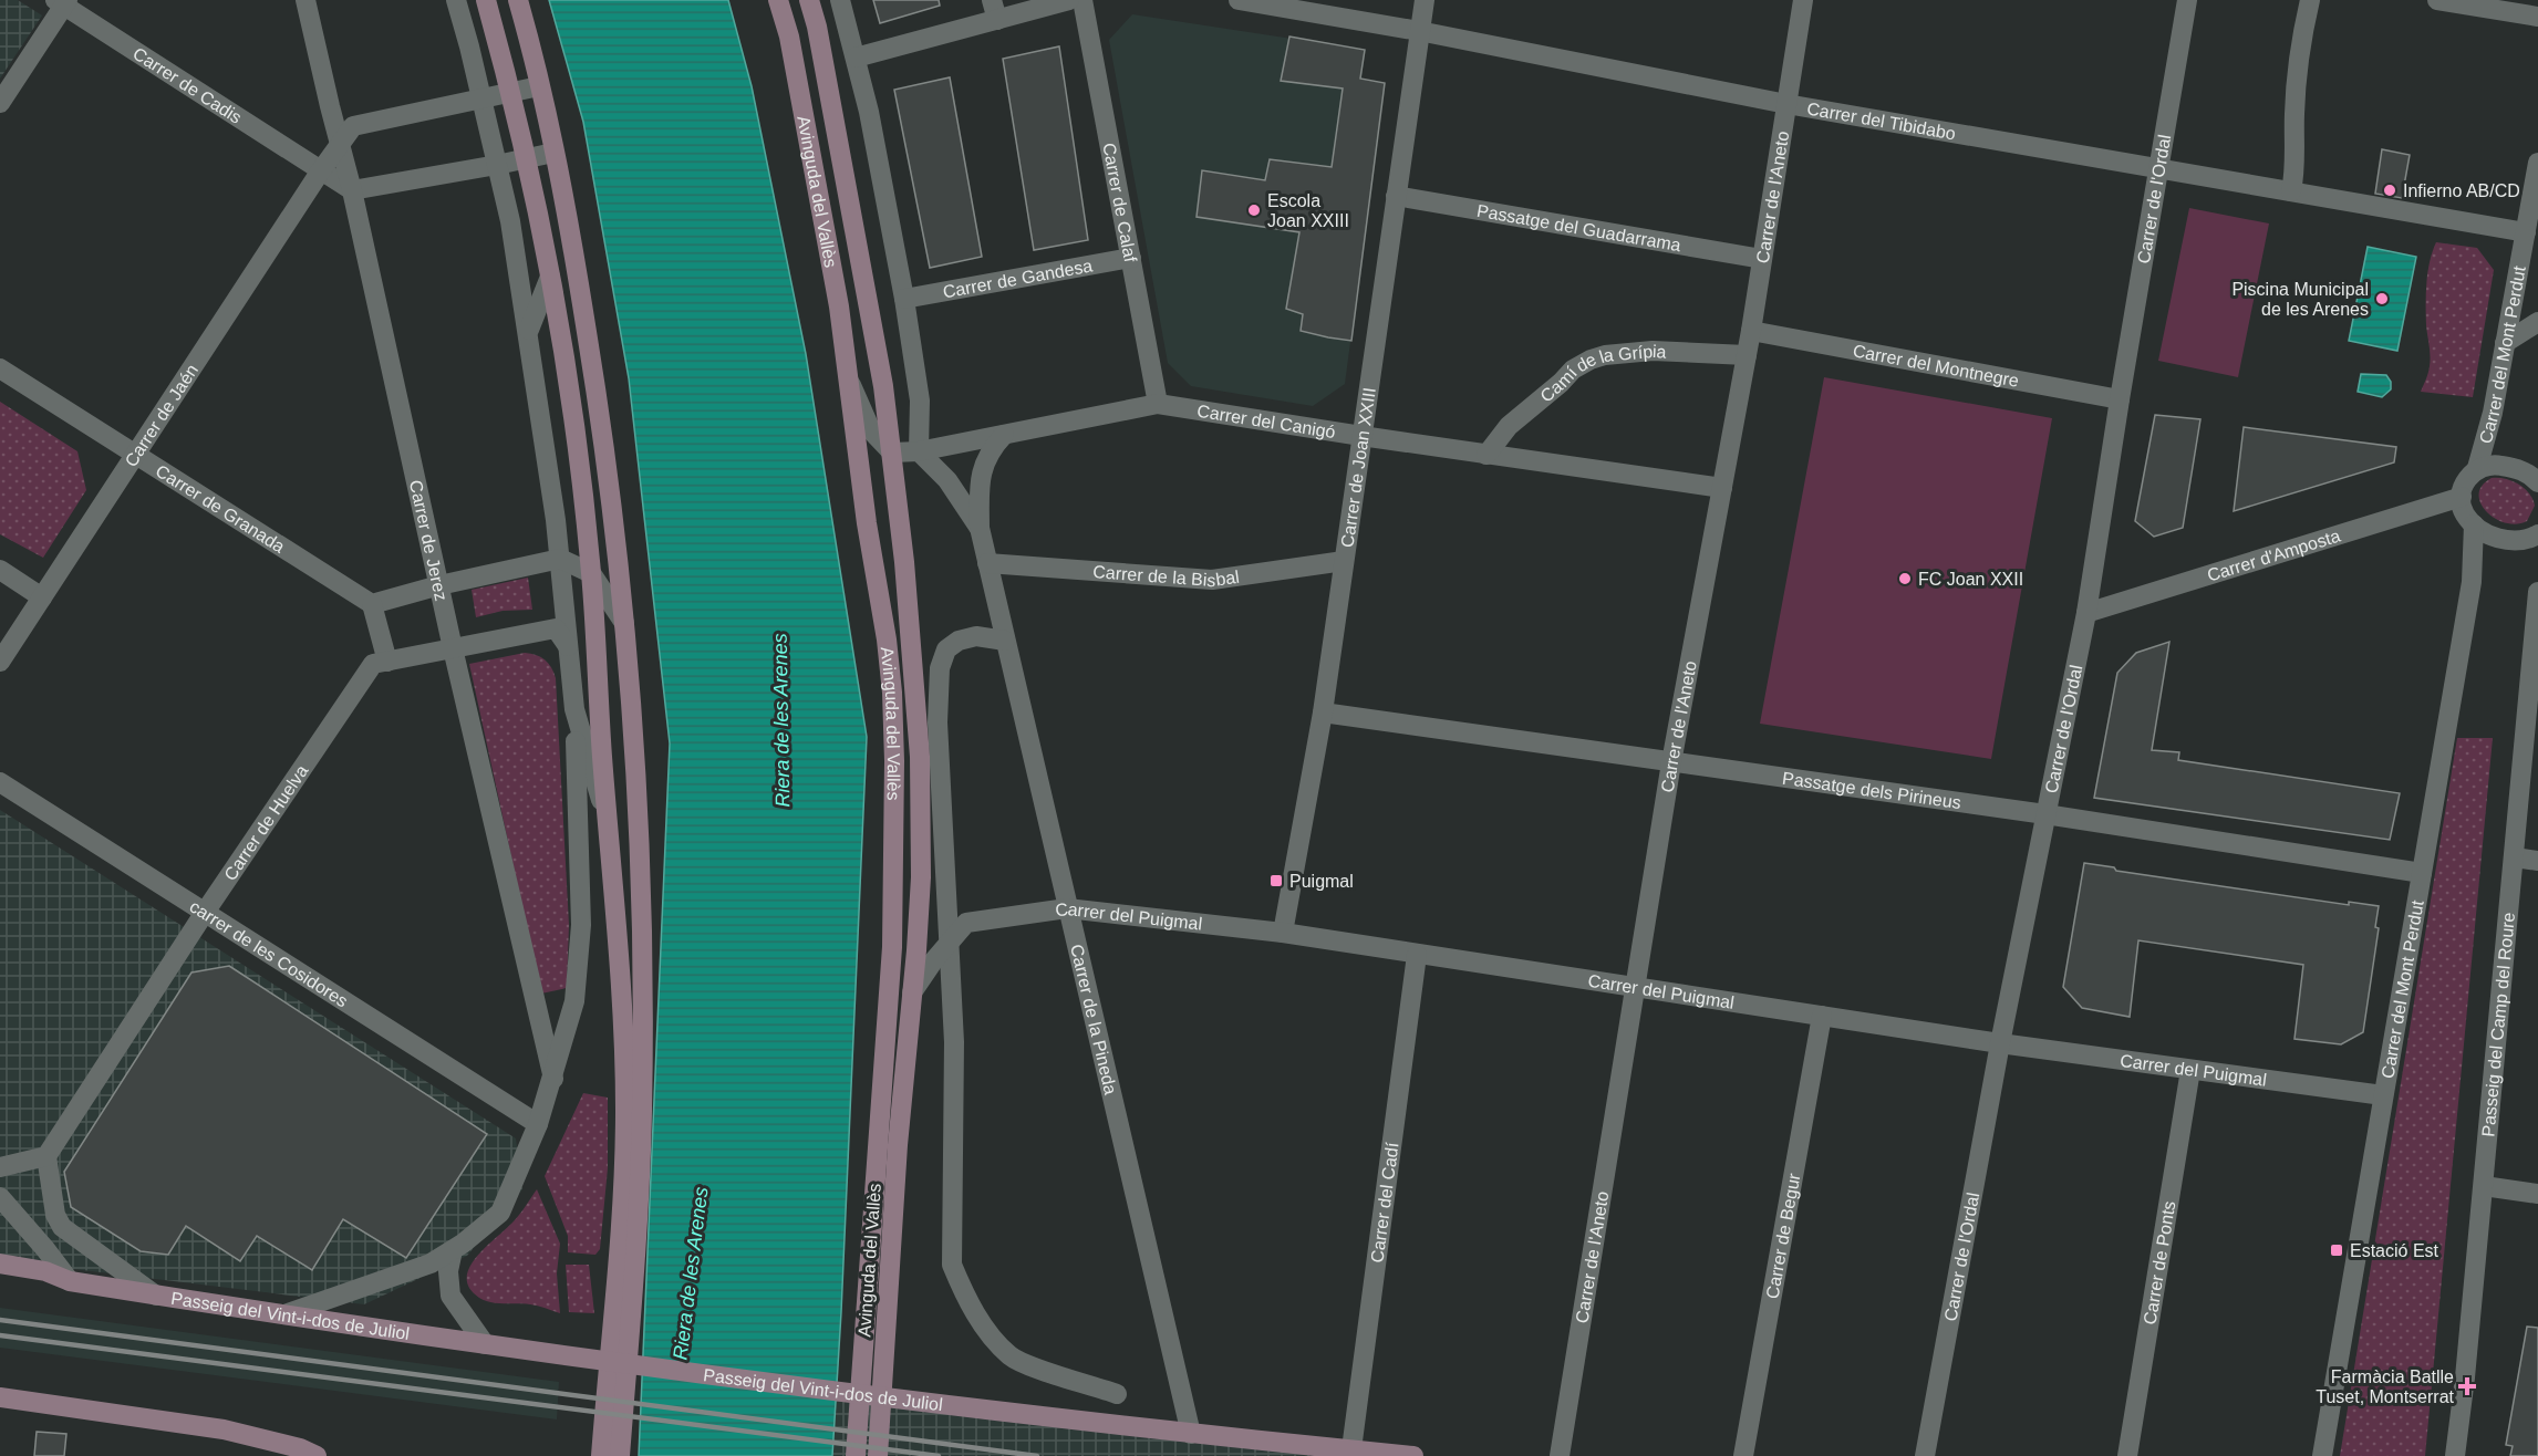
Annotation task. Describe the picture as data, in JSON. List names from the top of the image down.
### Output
{
  "streets": {
    "main road": ["Avinguda del Vallès", "Passeig del Vint-i-dos de Juliol"],
    "street": [
      "Carrer de Cadis",
      "Carrer del Tibidabo",
      "Carrer de l'Aneto",
      "Carrer de l'Ordal",
      "Carrer de Calaf",
      "Passatge del Guadarrama",
      "Carrer de Gandesa",
      "Carrer del Mont Perdut",
      "Carrer del Montnegre",
      "Camí de la Grípia",
      "Carrer de Jaén",
      "Carrer del Canigó",
      "Carrer de Joan XXIII",
      "Carrer de Granada",
      "Carrer de Jerez",
      "Carrer d'Amposta",
      "Carrer de la Bisbal",
      "Passatge dels Pirineus",
      "Carrer de Huelva",
      "Carrer del Puigmal",
      "carrer de les Cosidores",
      "Carrer de la Pineda",
      "Passeig del Camp del Roure",
      "Carrer del Cadí",
      "Carrer de Begur",
      "Carrer de Ponts"
    ]
  },
  "crossings": [
    ["Carrer de Cadis", "Carrer de Jaén"],
    ["Carrer de Cadis", "Carrer de Jerez"],
    ["Carrer del Tibidabo", "Carrer de l'Aneto"],
    ["Carrer del Tibidabo", "Carrer de l'Ordal"],
    ["Carrer del Tibidabo", "Carrer del Mont Perdut"],
    ["Carrer del Tibidabo", "Carrer de Joan XXIII"],
    ["Avinguda del Vallès", "Carrer del Canigó"],
    ["Avinguda del Vallès", "Carrer del Puigmal"],
    ["Carrer de l'Aneto", "Passatge del Guadarrama"],
    ["Carrer de l'Aneto", "Carrer del Montnegre"],
    ["Carrer de l'Aneto", "Camí de la Grípia"],
    ["Carrer de l'Aneto", "Carrer del Canigó"],
    ["Carrer de l'Aneto", "Passatge dels Pirineus"],
    ["Carrer de l'Aneto", "Carrer del Puigmal"],
    ["Carrer de l'Ordal", "Carrer del Montnegre"],
    ["Carrer de l'Ordal", "Carrer d'Amposta"],
    ["Carrer de l'Ordal", "Passatge dels Pirineus"],
    ["Carrer de l'Ordal", "Carrer del Puigmal"],
    ["Carrer de Calaf", "Carrer de Gandesa"],
    ["Carrer de Calaf", "Carrer del Canigó"],
    ["Passatge del Guadarrama", "Carrer de Joan XXIII"],
    ["Carrer del Mont Perdut", "Carrer d'Amposta"],
    ["Carrer del Mont Perdut", "Passatge dels Pirineus"],
    ["Carrer del Mont Perdut", "Carrer del Puigmal"],
    ["Camí de la Grípia", "Carrer del Canigó"],
    ["Carrer de Jaén", "Carrer de Granada"],
    ["Carrer del Canigó", "Carrer de Joan XXIII"],
    ["Carrer del Canigó", "Carrer de la Pineda"],
    ["Carrer de Joan XXIII", "Carrer de la Bisbal"],
    ["Carrer de Joan XXIII", "Passatge dels Pirineus"],
    ["Carrer de Joan XXIII", "Carrer del Puigmal"],
    ["Carrer de Jerez", "Carrer de Huelva"],
    ["Carrer de la Bisbal", "Carrer de la Pineda"],
    ["Carrer de Huelva", "carrer de les Cosidores"],
    ["Carrer del Puigmal", "Carrer de la Pineda"],
    ["Carrer del Puigmal", "Carrer del Cadí"],
    ["Carrer del Puigmal", "Carrer de Begur"],
    ["Carrer del Puigmal", "Carrer de Ponts"],
    ["Carrer de la Pineda", "Passeig del Vint-i-dos de Juliol"],
    ["Carrer del Cadí", "Passeig del Vint-i-dos de Juliol"]
  ],
  "water": ["Riera de les Arenes"],
  "places": {
    "other": [
      "Infierno AB/CD",
      "Escola Joan XXIII",
      "Piscina Municipal de les Arenes",
      "FC Joan XXII"
    ],
    "transit": ["Puigmal", "Estació Est"],
    "health": ["Farmàcia Batlle Tuset, Montserrat"]
  }
}
